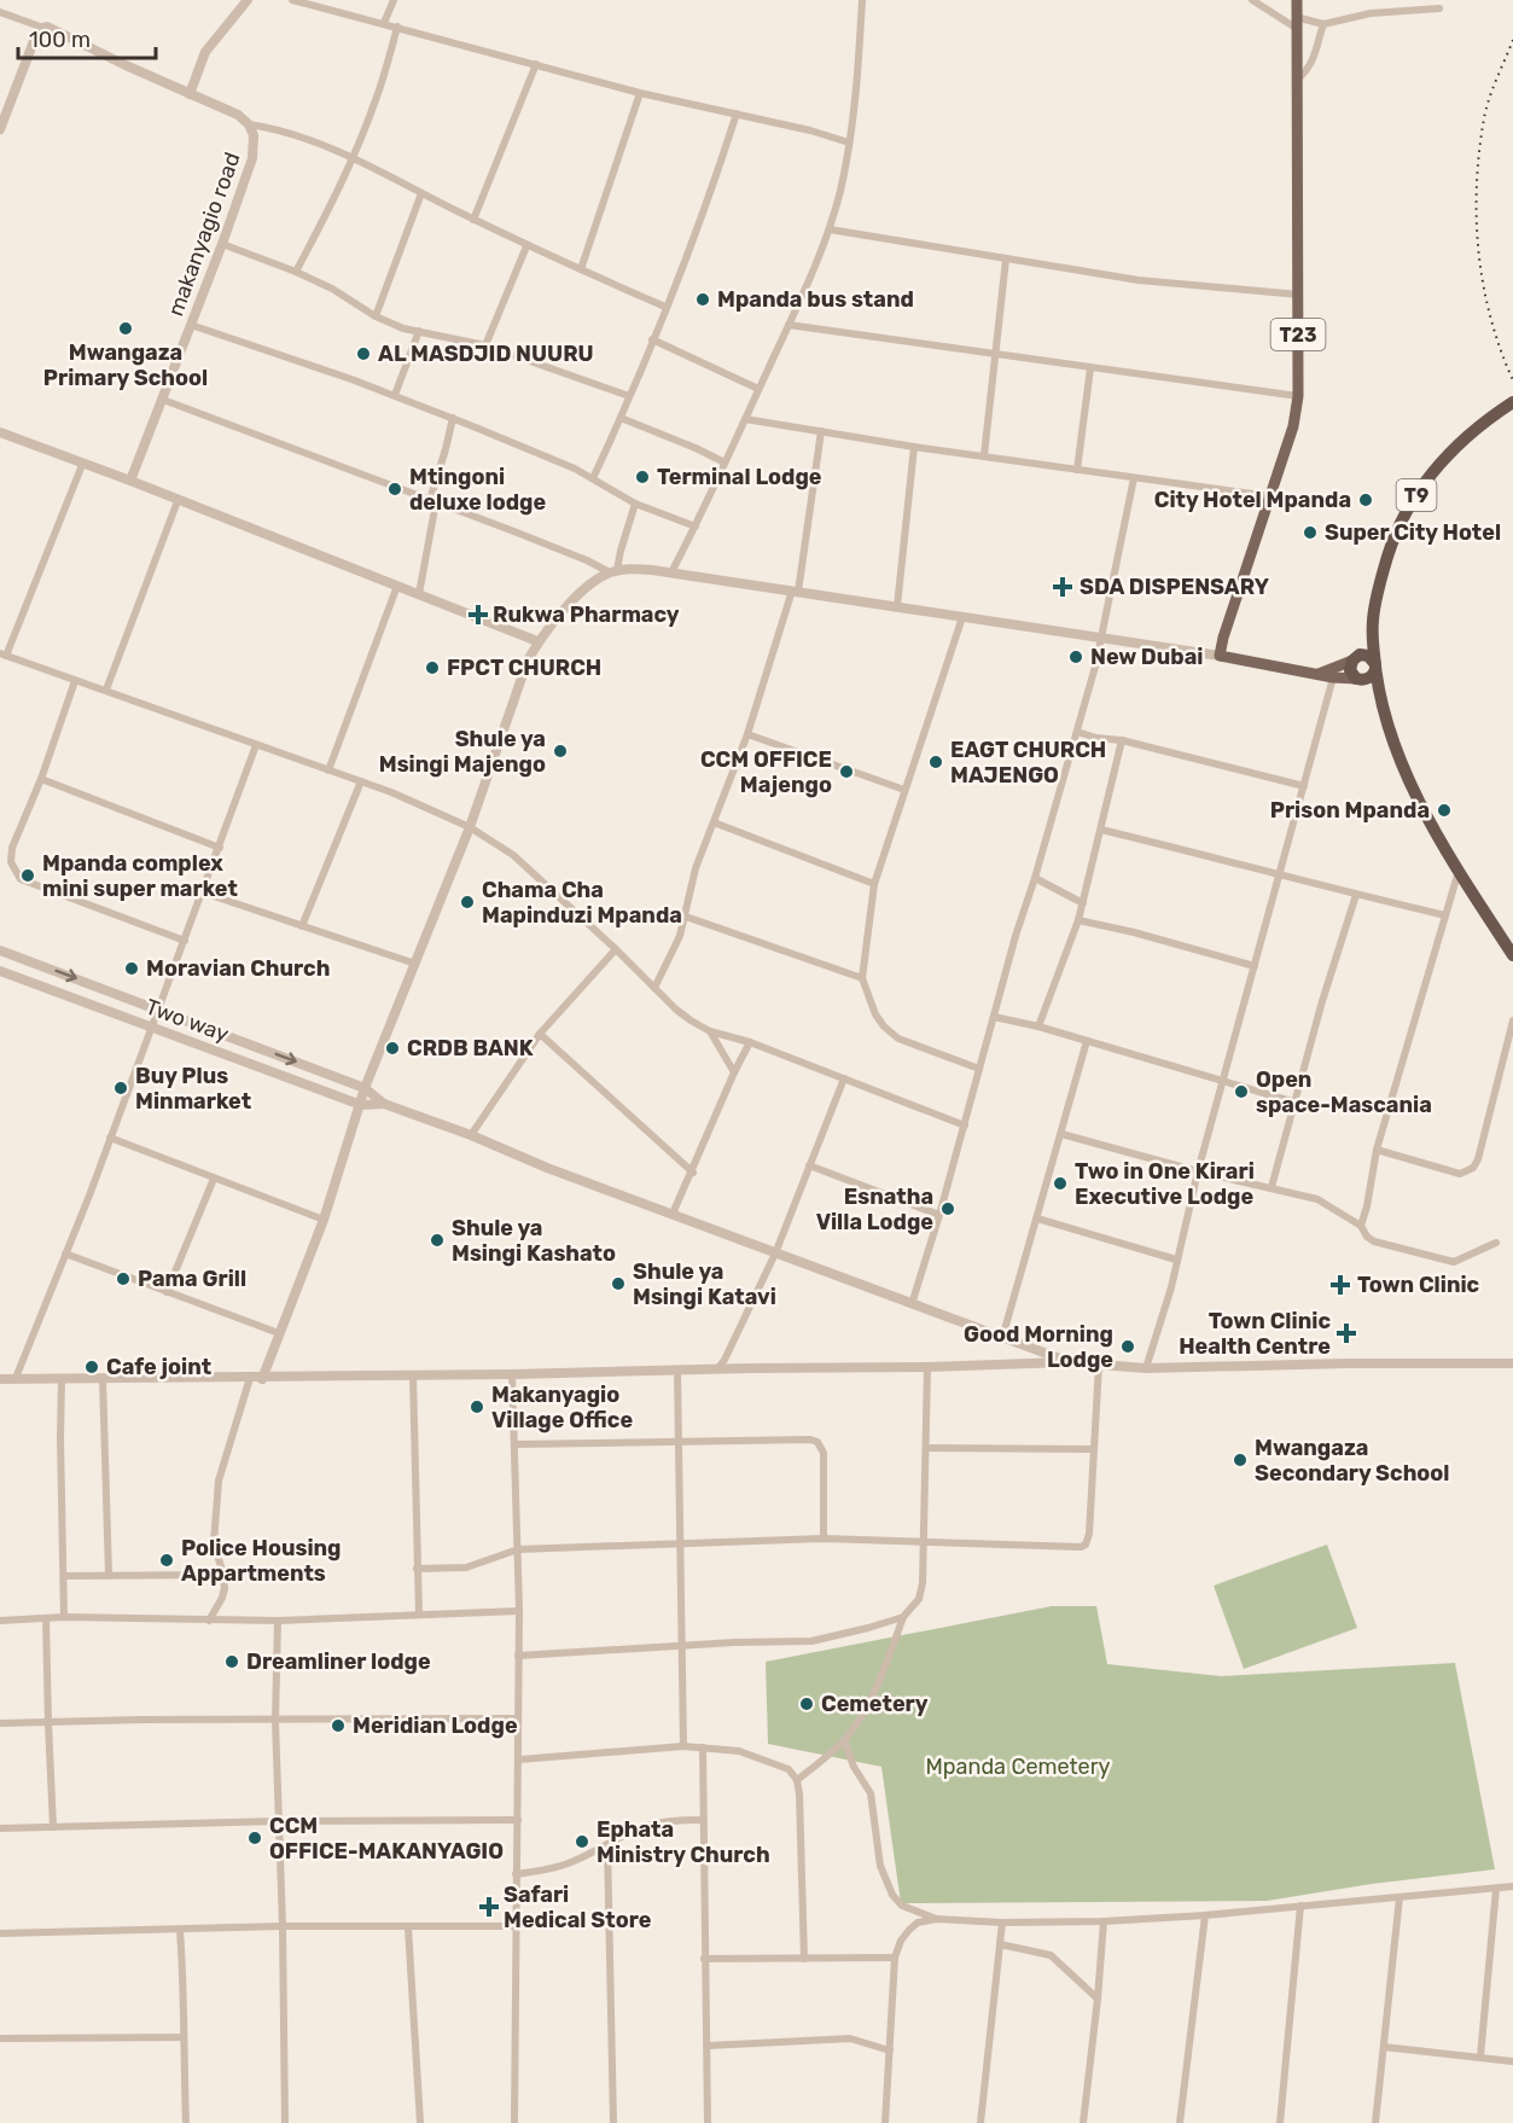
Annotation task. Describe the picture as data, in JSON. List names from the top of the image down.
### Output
{
  "streets": {
    "highway": ["T9"],
    "main road": ["T23"],
    "street": ["makanyagio road", "Two way"]
  },
  "parks": ["Mpanda Cemetery"],
  "places": {
    "other": [
      "Mpanda bus stand",
      "Mwangaza Primary School",
      "AL MASDJID NUURU",
      "Terminal Lodge",
      "Mtingoni deluxe lodge",
      "City Hotel Mpanda",
      "Super City Hotel",
      "New Dubai",
      "FPCT CHURCH",
      "Shule ya Msingi Majengo",
      "EAGT CHURCH MAJENGO",
      "CCM OFFICE Majengo",
      "Prison Mpanda",
      "Mpanda complex mini super market",
      "Chama Cha Mapinduzi Mpanda",
      "Moravian Church",
      "CRDB BANK",
      "Buy Plus Minmarket",
      "Open space-Mascania",
      "Two in One Kirari Executive Lodge",
      "Esnatha Villa Lodge",
      "Shule ya Msingi Kashato",
      "Pama Grill",
      "Shule ya Msingi Katavi",
      "Good Morning Lodge",
      "Cafe joint",
      "Makanyagio Village Office",
      "Mwangaza Secondary School",
      "Police Housing Appartments",
      "Dreamliner lodge",
      "Cemetery",
      "Meridian Lodge",
      "CCM OFFICE-MAKANYAGIO",
      "Ephata Ministry Church"
    ],
    "health": [
      "SDA DISPENSARY",
      "Rukwa Pharmacy",
      "Town Clinic",
      "Town Clinic Health Centre",
      "Safari Medical Store"
    ]
  },
  "scale_bar": "100 m"
}
